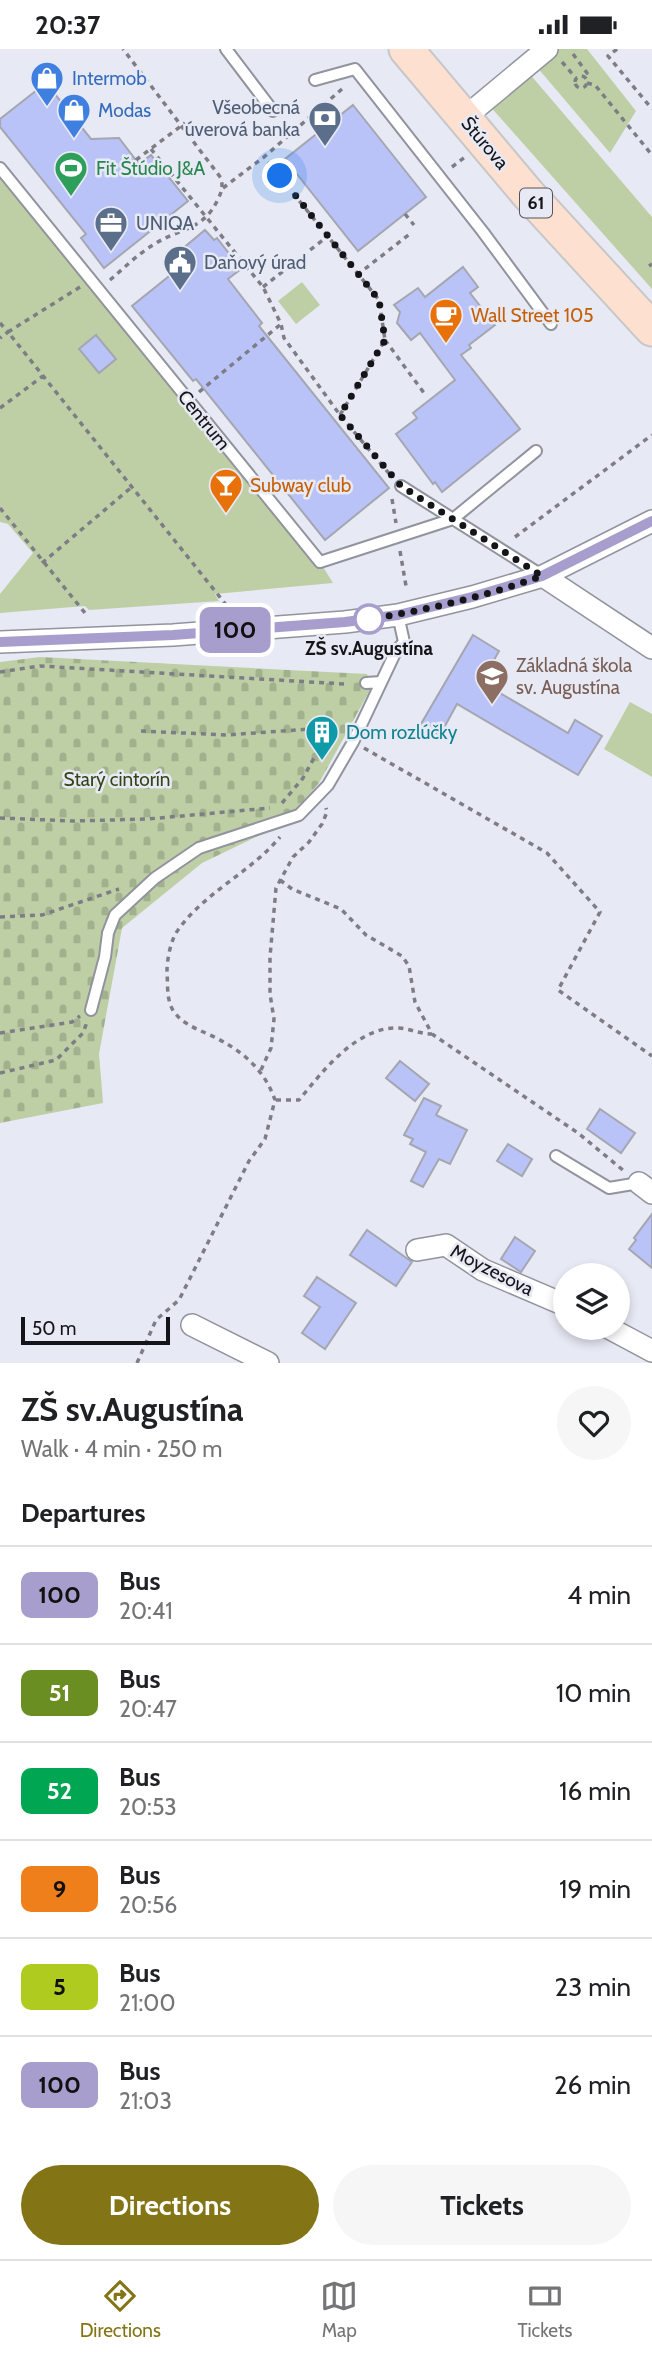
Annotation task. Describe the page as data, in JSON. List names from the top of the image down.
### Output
{
  "streets": {
    "main road": ["Štúrova", "61"],
    "street": ["Moyzesova"],
    "lane": ["Centrum"]
  },
  "parks": ["Starý cintorín"],
  "places": {
    "shop": ["Intermob", "Modas"],
    "bank": ["Všeobecná úverová banka"],
    "sports": ["Fit Štúdio J&A"],
    "office": ["UNIQA"],
    "public building": ["Daňový úrad"],
    "cafe": ["Wall Street 105"],
    "bar": ["Subway club"],
    "other": ["ZŠ sv.Augustína"],
    "school or university": ["Základná škola sv. Augustína"],
    "building": ["Dom rozlúčky"]
  },
  "lines": ["bus line 100"],
  "scale_bar": "50 m",
  "page": {
    "status": "20:37",
    "on_map": "100",
    "scale": "50 m",
    "heading": [
      ["ZŠ sv.Augustína", "Walk · 4 min · 250 m"],
      "Departures"
    ],
    "list": [
      {
        "mark": "100",
        "name": "Bus",
        "note": "20:41",
        "value": "4 min"
      },
      {
        "mark": "51",
        "name": "Bus",
        "note": "20:47",
        "value": "10 min"
      },
      {
        "mark": "52",
        "name": "Bus",
        "note": "20:53",
        "value": "16 min"
      },
      {
        "mark": "9",
        "name": "Bus",
        "note": "20:56",
        "value": "19 min"
      },
      {
        "mark": "5",
        "name": "Bus",
        "note": "21:00",
        "value": "23 min"
      },
      {
        "mark": "100",
        "name": "Bus",
        "note": "21:03",
        "value": "26 min"
      }
    ],
    "buttons": ["Directions", "Tickets"],
    "tabs": ["Directions", "Map", "Tickets"]
  }
}
